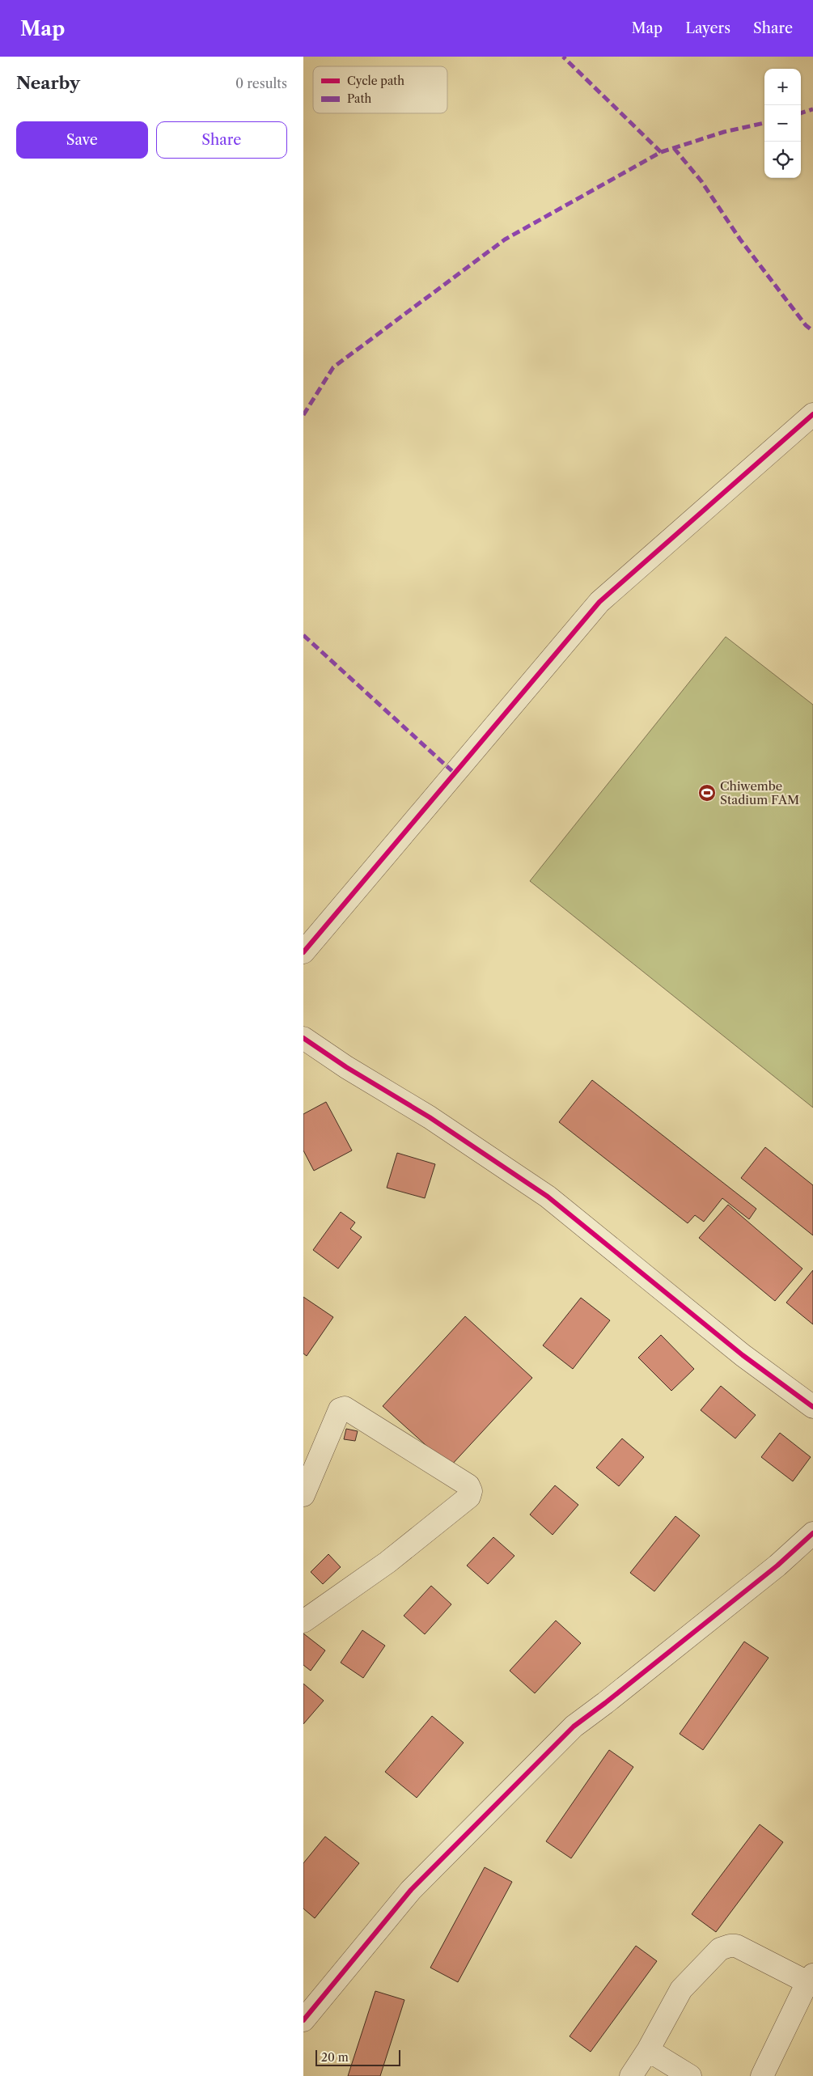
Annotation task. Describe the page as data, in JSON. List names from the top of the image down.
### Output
{
  "places": {
    "sports": ["Chiwembe Stadium FAM"]
  },
  "legend": ["Cycle path", "Path"],
  "scale_bar": "20 m",
  "page": {
    "header": "Map",
    "nav": ["Map", "Layers", "Share"],
    "heading": ["Nearby", "0 results"],
    "map_buttons": ["+", "−"],
    "buttons": ["Save", "Share"],
    "scale": "20 m"
  }
}
